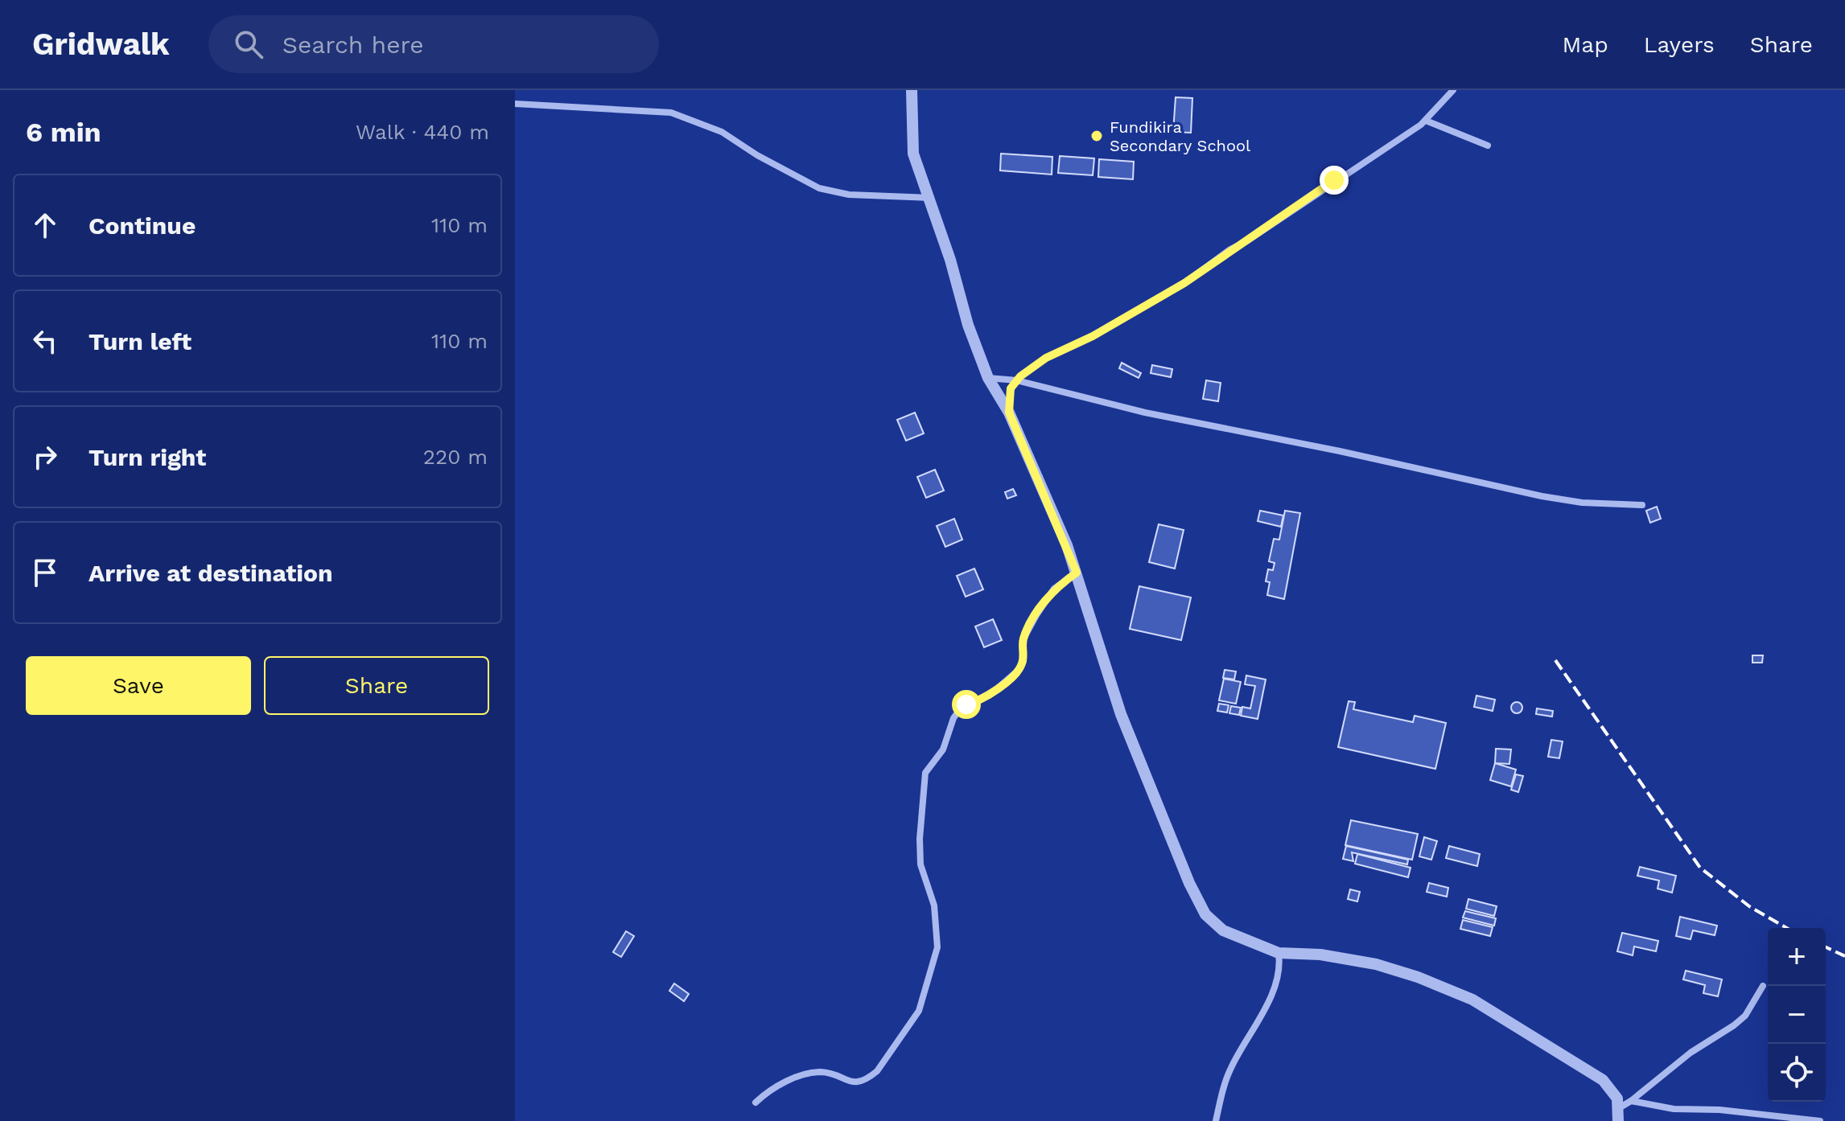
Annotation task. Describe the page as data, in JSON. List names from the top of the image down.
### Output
{
  "places": ["Fundikira Secondary School"],
  "page": {
    "header": "Gridwalk",
    "search": "Search here",
    "nav": ["Map", "Layers", "Share"],
    "heading": ["6 min", "Walk · 440 m"],
    "list": [
      ["Continue", "110 m"],
      ["Turn left", "110 m"],
      ["Turn right", "220 m"],
      "Arrive at destination"
    ],
    "buttons": ["Save", "Share"],
    "map_buttons": ["+", "−"]
  }
}
